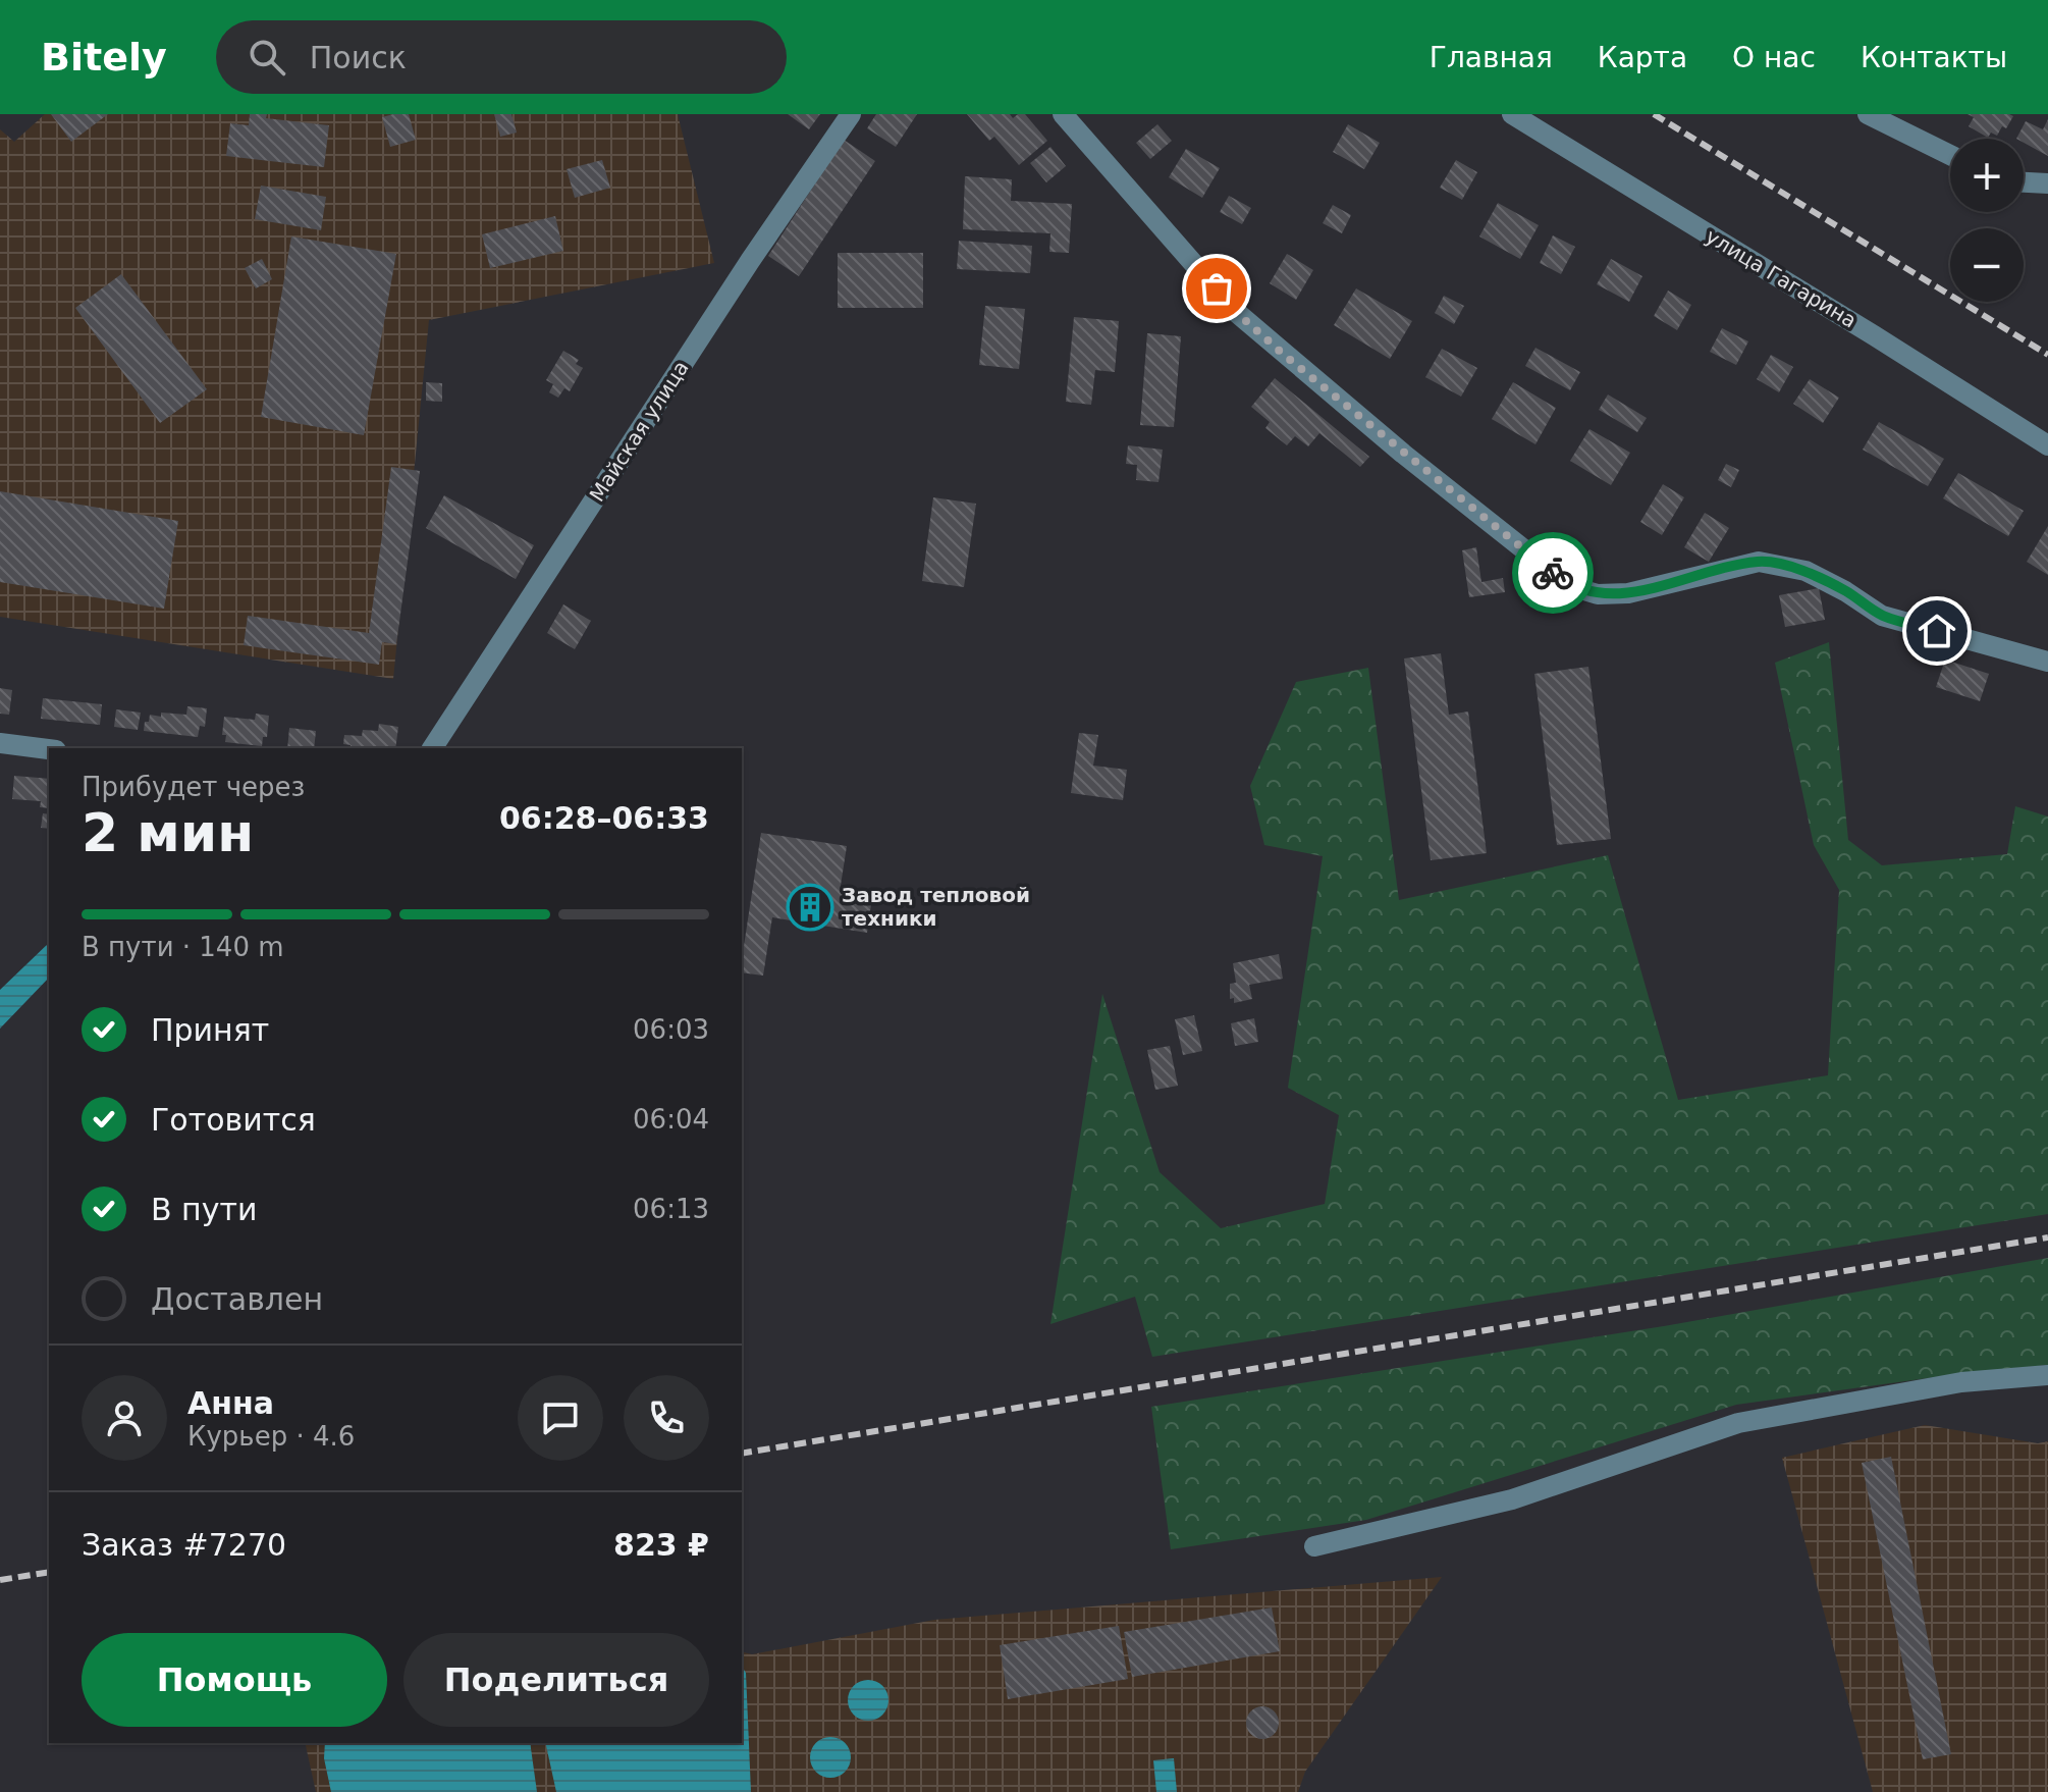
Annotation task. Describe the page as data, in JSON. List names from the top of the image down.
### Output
{
  "streets": {
    "street": ["улица Гагарина", "Майская улица"]
  },
  "places": {
    "building": ["Завод тепловой техники"]
  },
  "page": {
    "header": "Bitely",
    "search": "Поиск",
    "nav": [
      "Главная",
      "Карта",
      "О нас",
      "Контакты"
    ],
    "map_buttons": ["+", "−"],
    "heading": ["2 мин", "Прибудет через", "06:28–06:33"],
    "panel": [
      "Анна",
      "Курьер · 4.6",
      "Заказ #7270",
      "823 ₽"
    ],
    "bar": "В пути · 140 m",
    "list": [
      ["Принят", "06:03"],
      ["Готовится", "06:04"],
      ["В пути", "06:13"],
      "Доставлен"
    ],
    "buttons": ["Помощь", "Поделиться"]
  }
}
